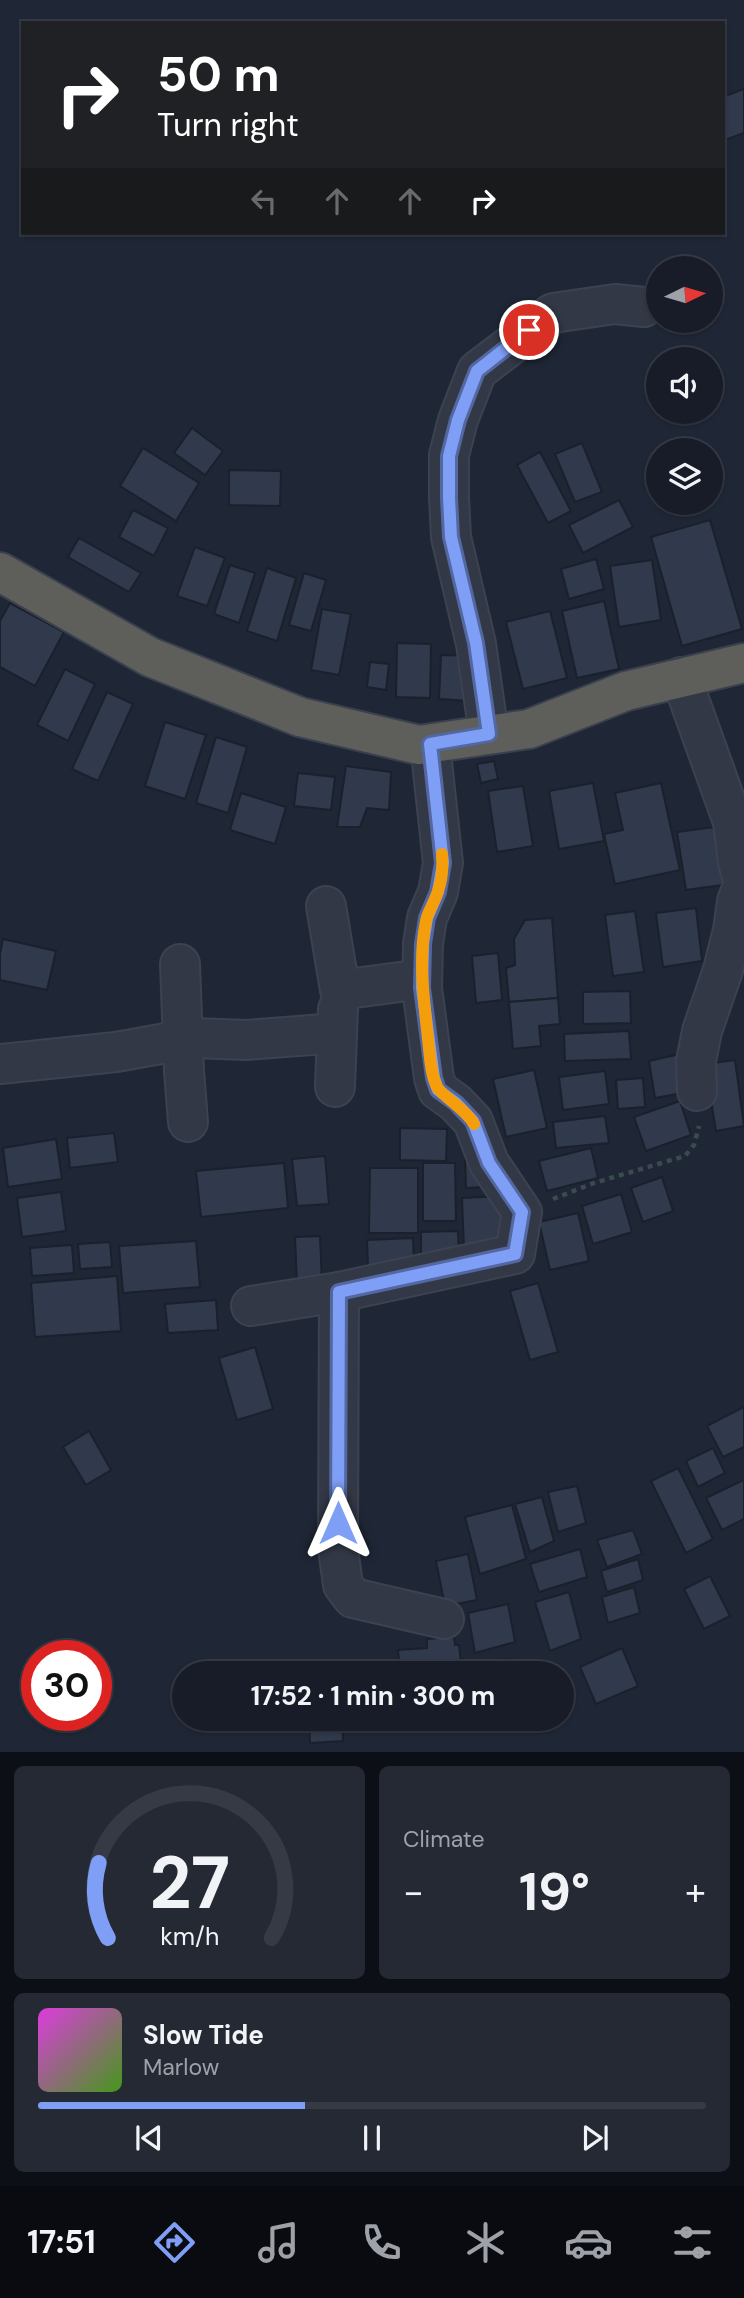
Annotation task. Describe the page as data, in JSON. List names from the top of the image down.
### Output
{
  "north": "right",
  "page": {
    "turn": ["50 m", "Turn right"],
    "limit": "30",
    "trip": "17:52 · 1 min · 300 m",
    "tile": "Climate",
    "heat": ["−", "19°", "+"],
    "song": ["Slow Tide", "Marlow"],
    "tabs": "17:51",
    "gauge": ["27", "km/h"]
  }
}
